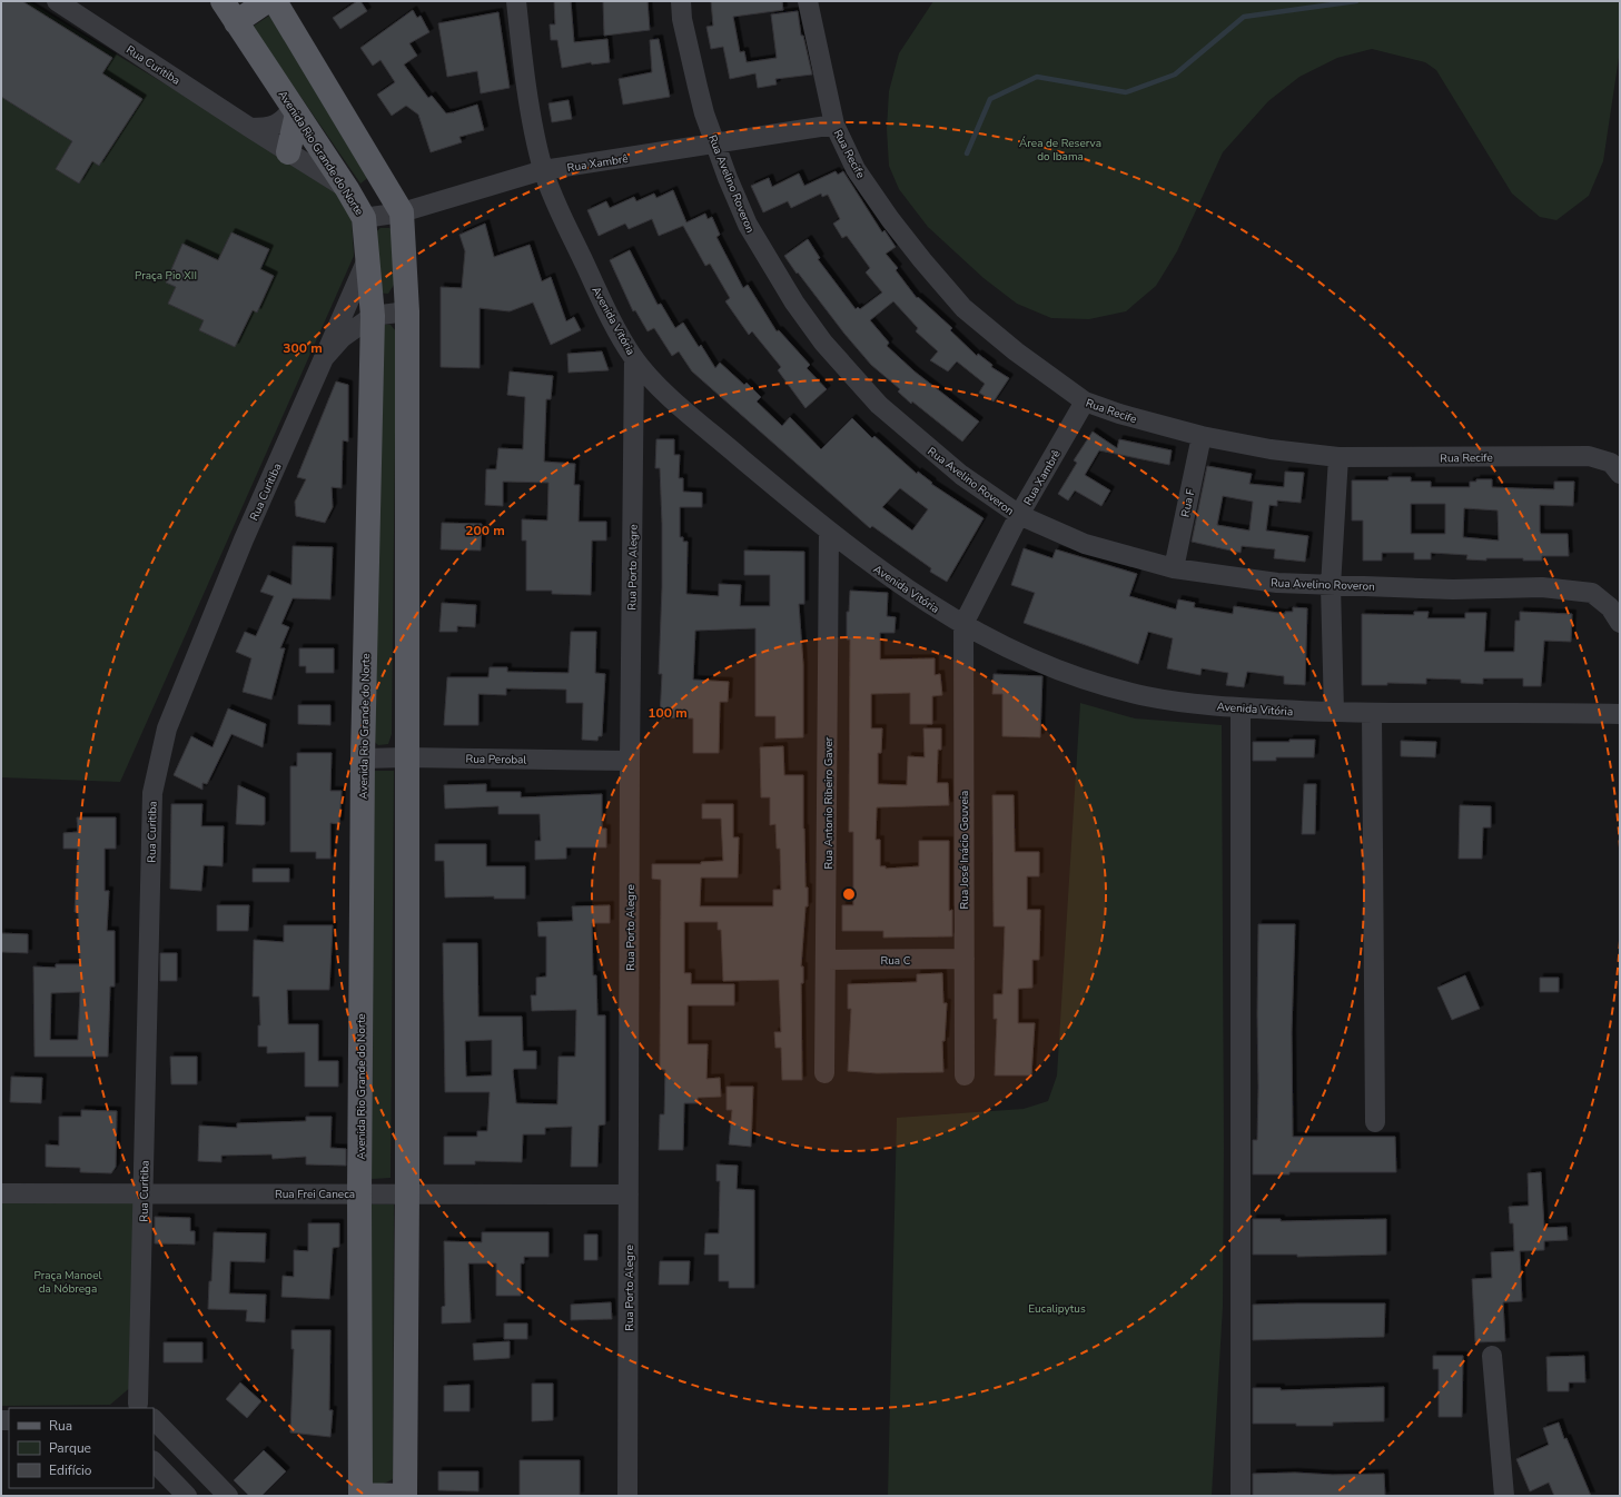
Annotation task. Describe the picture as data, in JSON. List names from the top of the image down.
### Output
{
  "streets": {
    "main road": ["Avenida Rio Grande do Norte"],
    "street": [
      "Rua Curitiba",
      "Rua Recife",
      "Rua Xambrê",
      "Rua Avelino Roveron",
      "Avenida Vitória",
      "Rua F",
      "Rua Porto Alegre",
      "Rua Perobal",
      "Rua Antonio Ribeiro Gaver",
      "Rua José Inácio Gouveia",
      "Rua C",
      "Rua Frei Caneca"
    ]
  },
  "crossings": [
    ["Rua Curitiba", "Avenida Rio Grande do Norte"],
    ["Rua Curitiba", "Rua Frei Caneca"],
    ["Avenida Rio Grande do Norte", "Rua Xambrê"],
    ["Avenida Rio Grande do Norte", "Rua Perobal"],
    ["Avenida Rio Grande do Norte", "Rua Frei Caneca"],
    ["Rua Recife", "Rua Xambrê"],
    ["Rua Recife", "Rua F"],
    ["Rua Xambrê", "Rua Avelino Roveron"],
    ["Rua Xambrê", "Avenida Vitória"],
    ["Rua Xambrê", "Rua José Inácio Gouveia"],
    ["Rua Avelino Roveron", "Rua F"],
    ["Avenida Vitória", "Rua Porto Alegre"],
    ["Avenida Vitória", "Rua Antonio Ribeiro Gaver"],
    ["Avenida Vitória", "Rua José Inácio Gouveia"],
    ["Rua Porto Alegre", "Rua Perobal"],
    ["Rua Porto Alegre", "Rua Frei Caneca"],
    ["Rua Antonio Ribeiro Gaver", "Rua C"],
    ["Rua José Inácio Gouveia", "Rua C"]
  ],
  "parks": [
    "Área de Reserva do Ibama",
    "Praça Pio XII",
    "Praça Manoel da Nóbrega",
    "Eucalipytus"
  ],
  "legend": ["Rua", "Parque", "Edifício"],
  "rings": ["300 m", "200 m", "100 m"]
}
